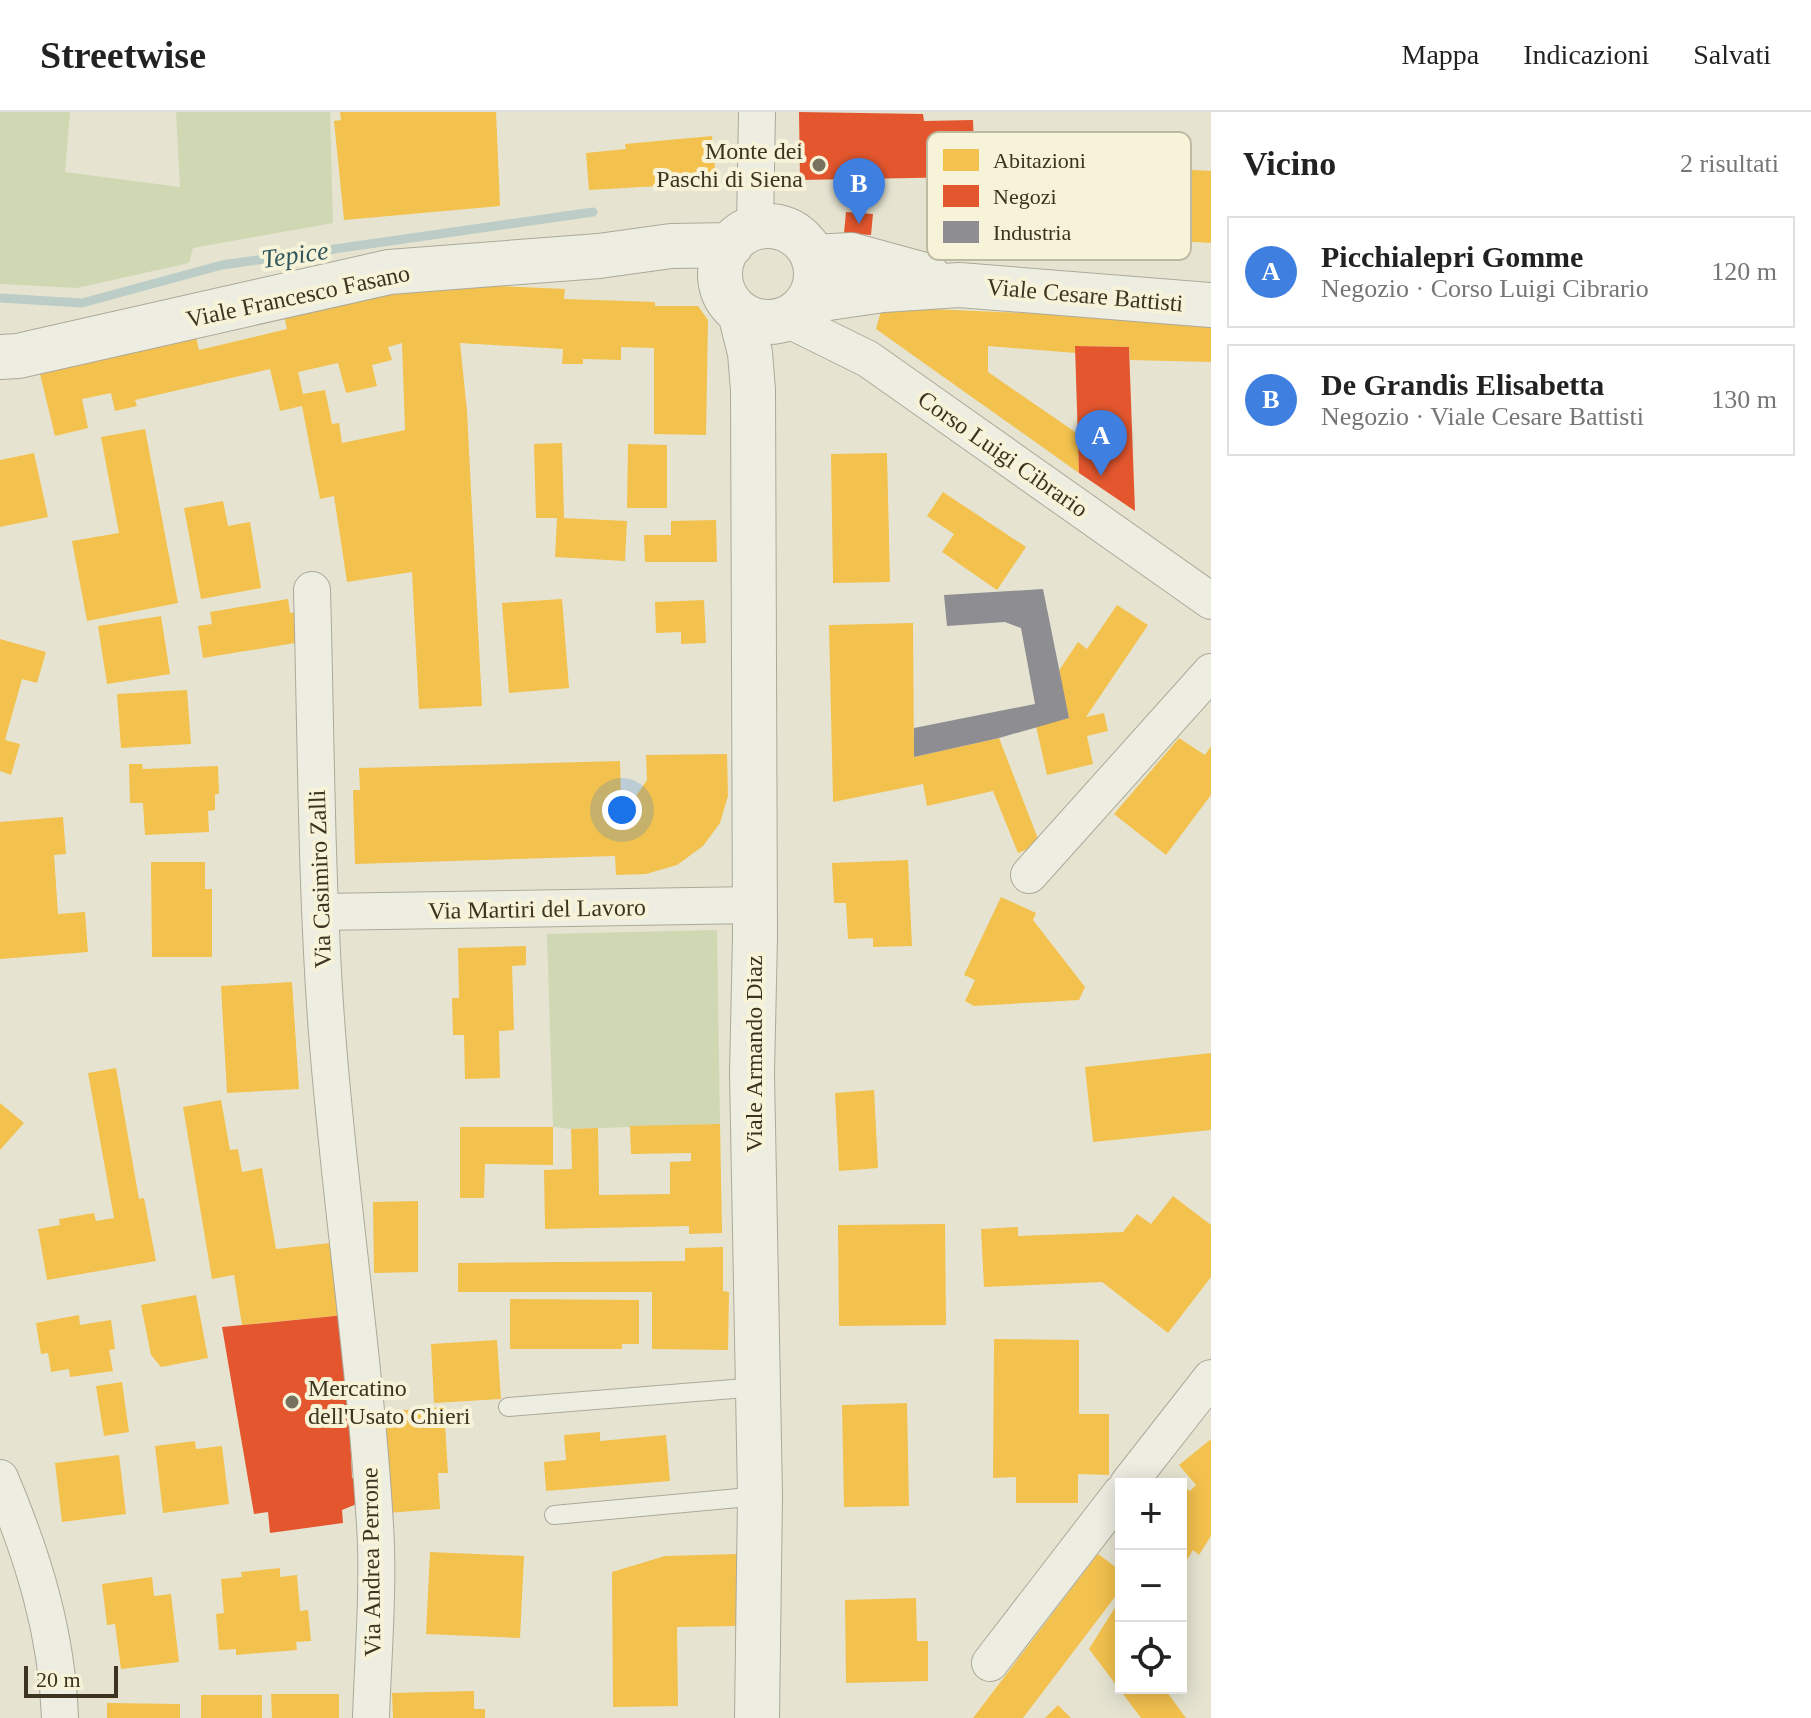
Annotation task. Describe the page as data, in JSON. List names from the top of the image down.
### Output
{
  "streets": {
    "street": [
      "Viale Cesare Battisti",
      "Viale Francesco Fasano",
      "Corso Luigi Cibrario",
      "Via Casimiro Zalli",
      "Via Martiri del Lavoro",
      "Viale Armando Diaz",
      "Via Andrea Perrone"
    ]
  },
  "crossings": [
    ["Viale Cesare Battisti", "Viale Francesco Fasano"],
    ["Viale Cesare Battisti", "Corso Luigi Cibrario"],
    ["Viale Cesare Battisti", "Viale Armando Diaz"],
    ["Viale Francesco Fasano", "Corso Luigi Cibrario"],
    ["Viale Francesco Fasano", "Viale Armando Diaz"],
    ["Corso Luigi Cibrario", "Viale Armando Diaz"],
    ["Via Casimiro Zalli", "Via Martiri del Lavoro"],
    ["Via Casimiro Zalli", "Via Andrea Perrone"],
    ["Via Martiri del Lavoro", "Viale Armando Diaz"]
  ],
  "water": ["Tepice"],
  "places": ["Monte dei Paschi di Siena", "Mercatino dell'Usato Chieri"],
  "legend": ["Abitazioni", "Negozi", "Industria"],
  "scale_bar": "20 m",
  "page": {
    "header": "Streetwise",
    "nav": ["Mappa", "Indicazioni", "Salvati"],
    "heading": ["Vicino", "2 risultati"],
    "pins": ["B", "A"],
    "list": [
      {
        "mark": "A",
        "name": "Picchialepri Gomme",
        "note": "Negozio · Corso Luigi Cibrario",
        "value": "120 m"
      },
      {
        "mark": "B",
        "name": "De Grandis Elisabetta",
        "note": "Negozio · Viale Cesare Battisti",
        "value": "130 m"
      }
    ],
    "map_buttons": ["+", "−"],
    "scale": "20 m"
  }
}
